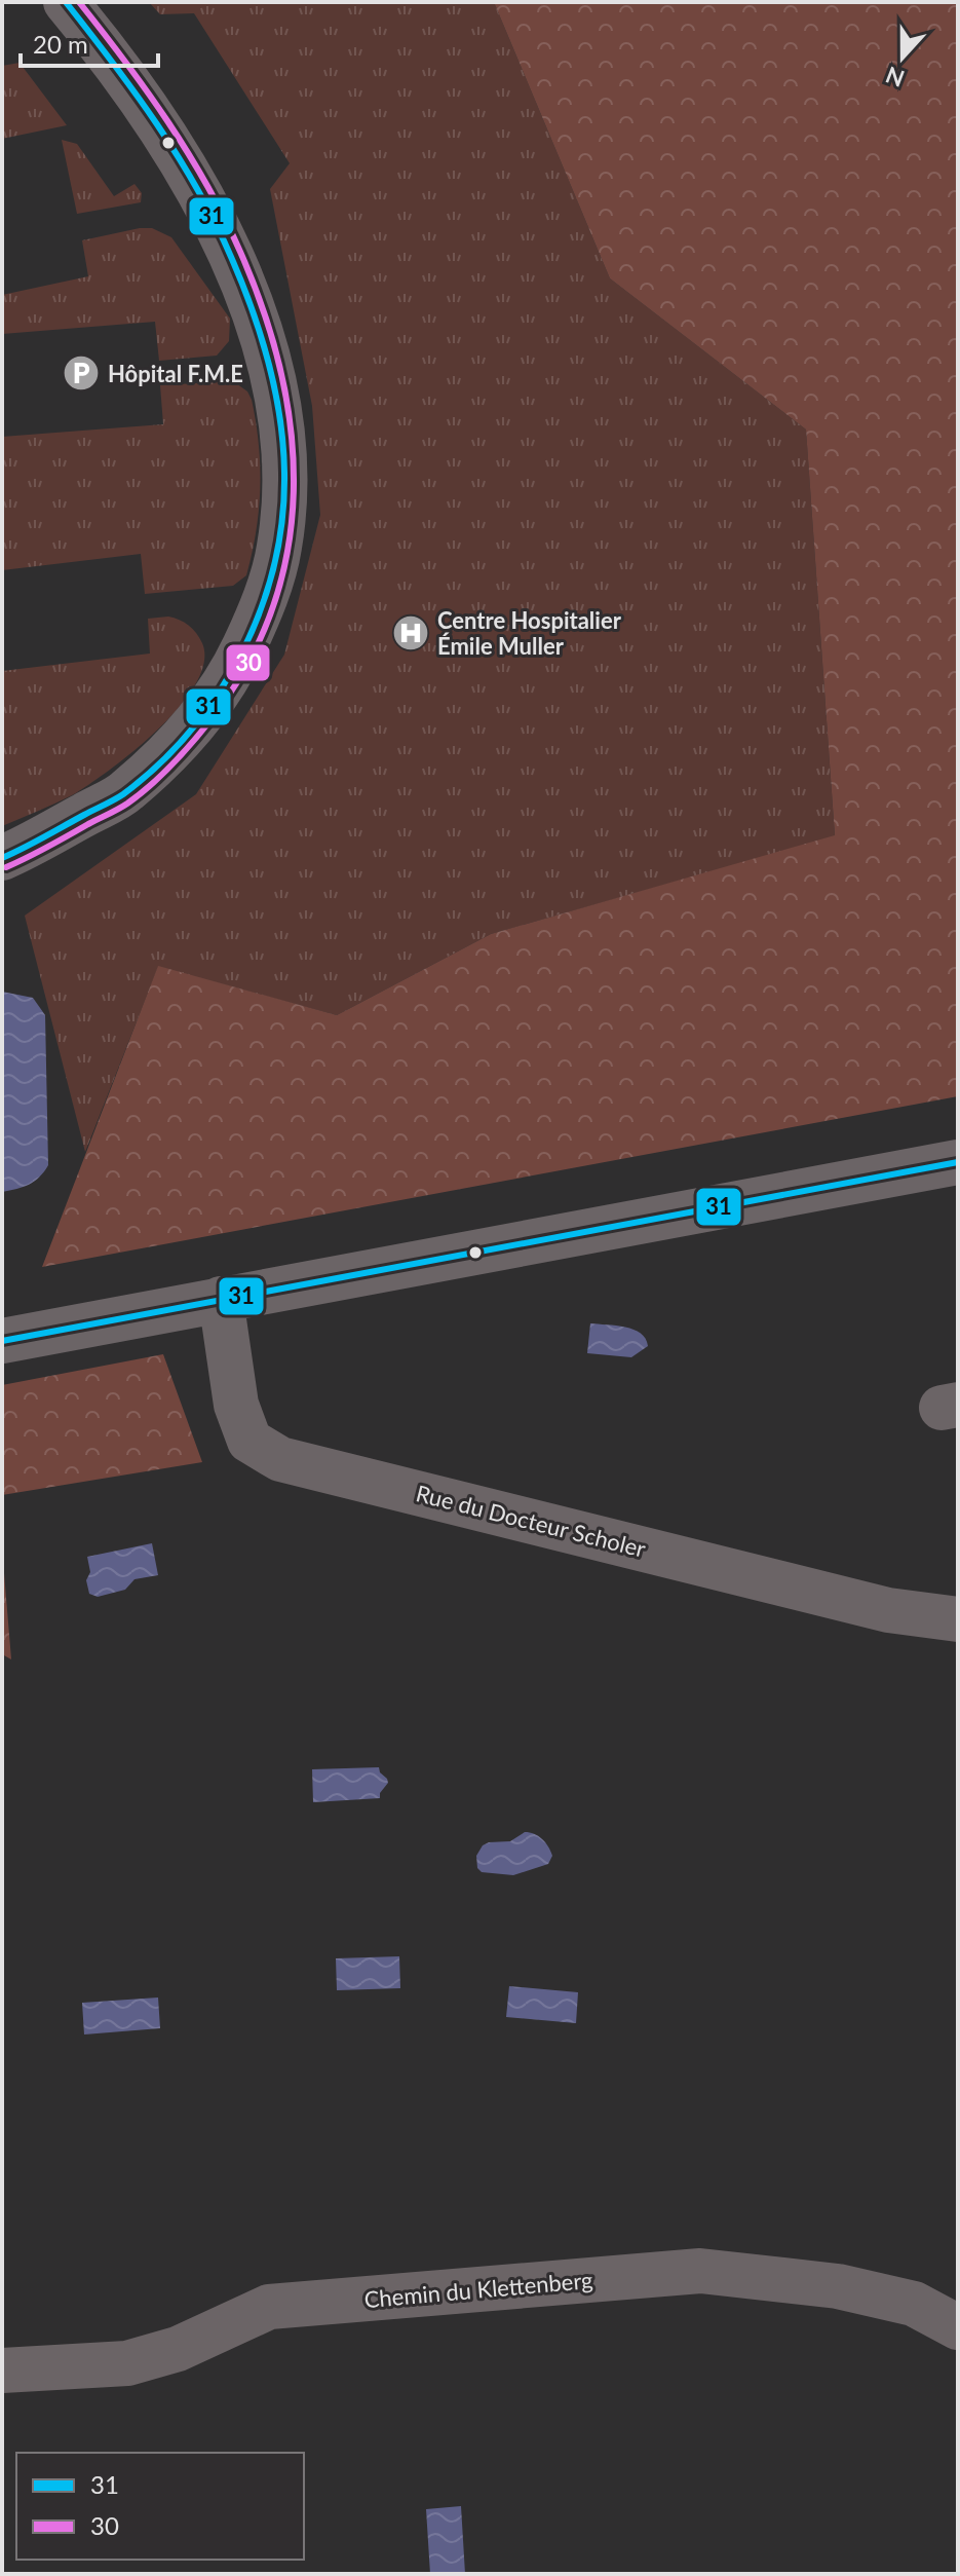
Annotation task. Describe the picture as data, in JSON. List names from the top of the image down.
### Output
{
  "streets": {
    "street": ["Rue du Docteur Scholer", "Chemin du Klettenberg"]
  },
  "places": {
    "parking": ["Hôpital F.M.E"],
    "hospital": ["Centre Hospitalier Émile Muller"]
  },
  "lines": ["transit line 31", "transit line 30"],
  "legend": ["31", "30"],
  "scale_bar": "20 m",
  "north": "bottom"
}
